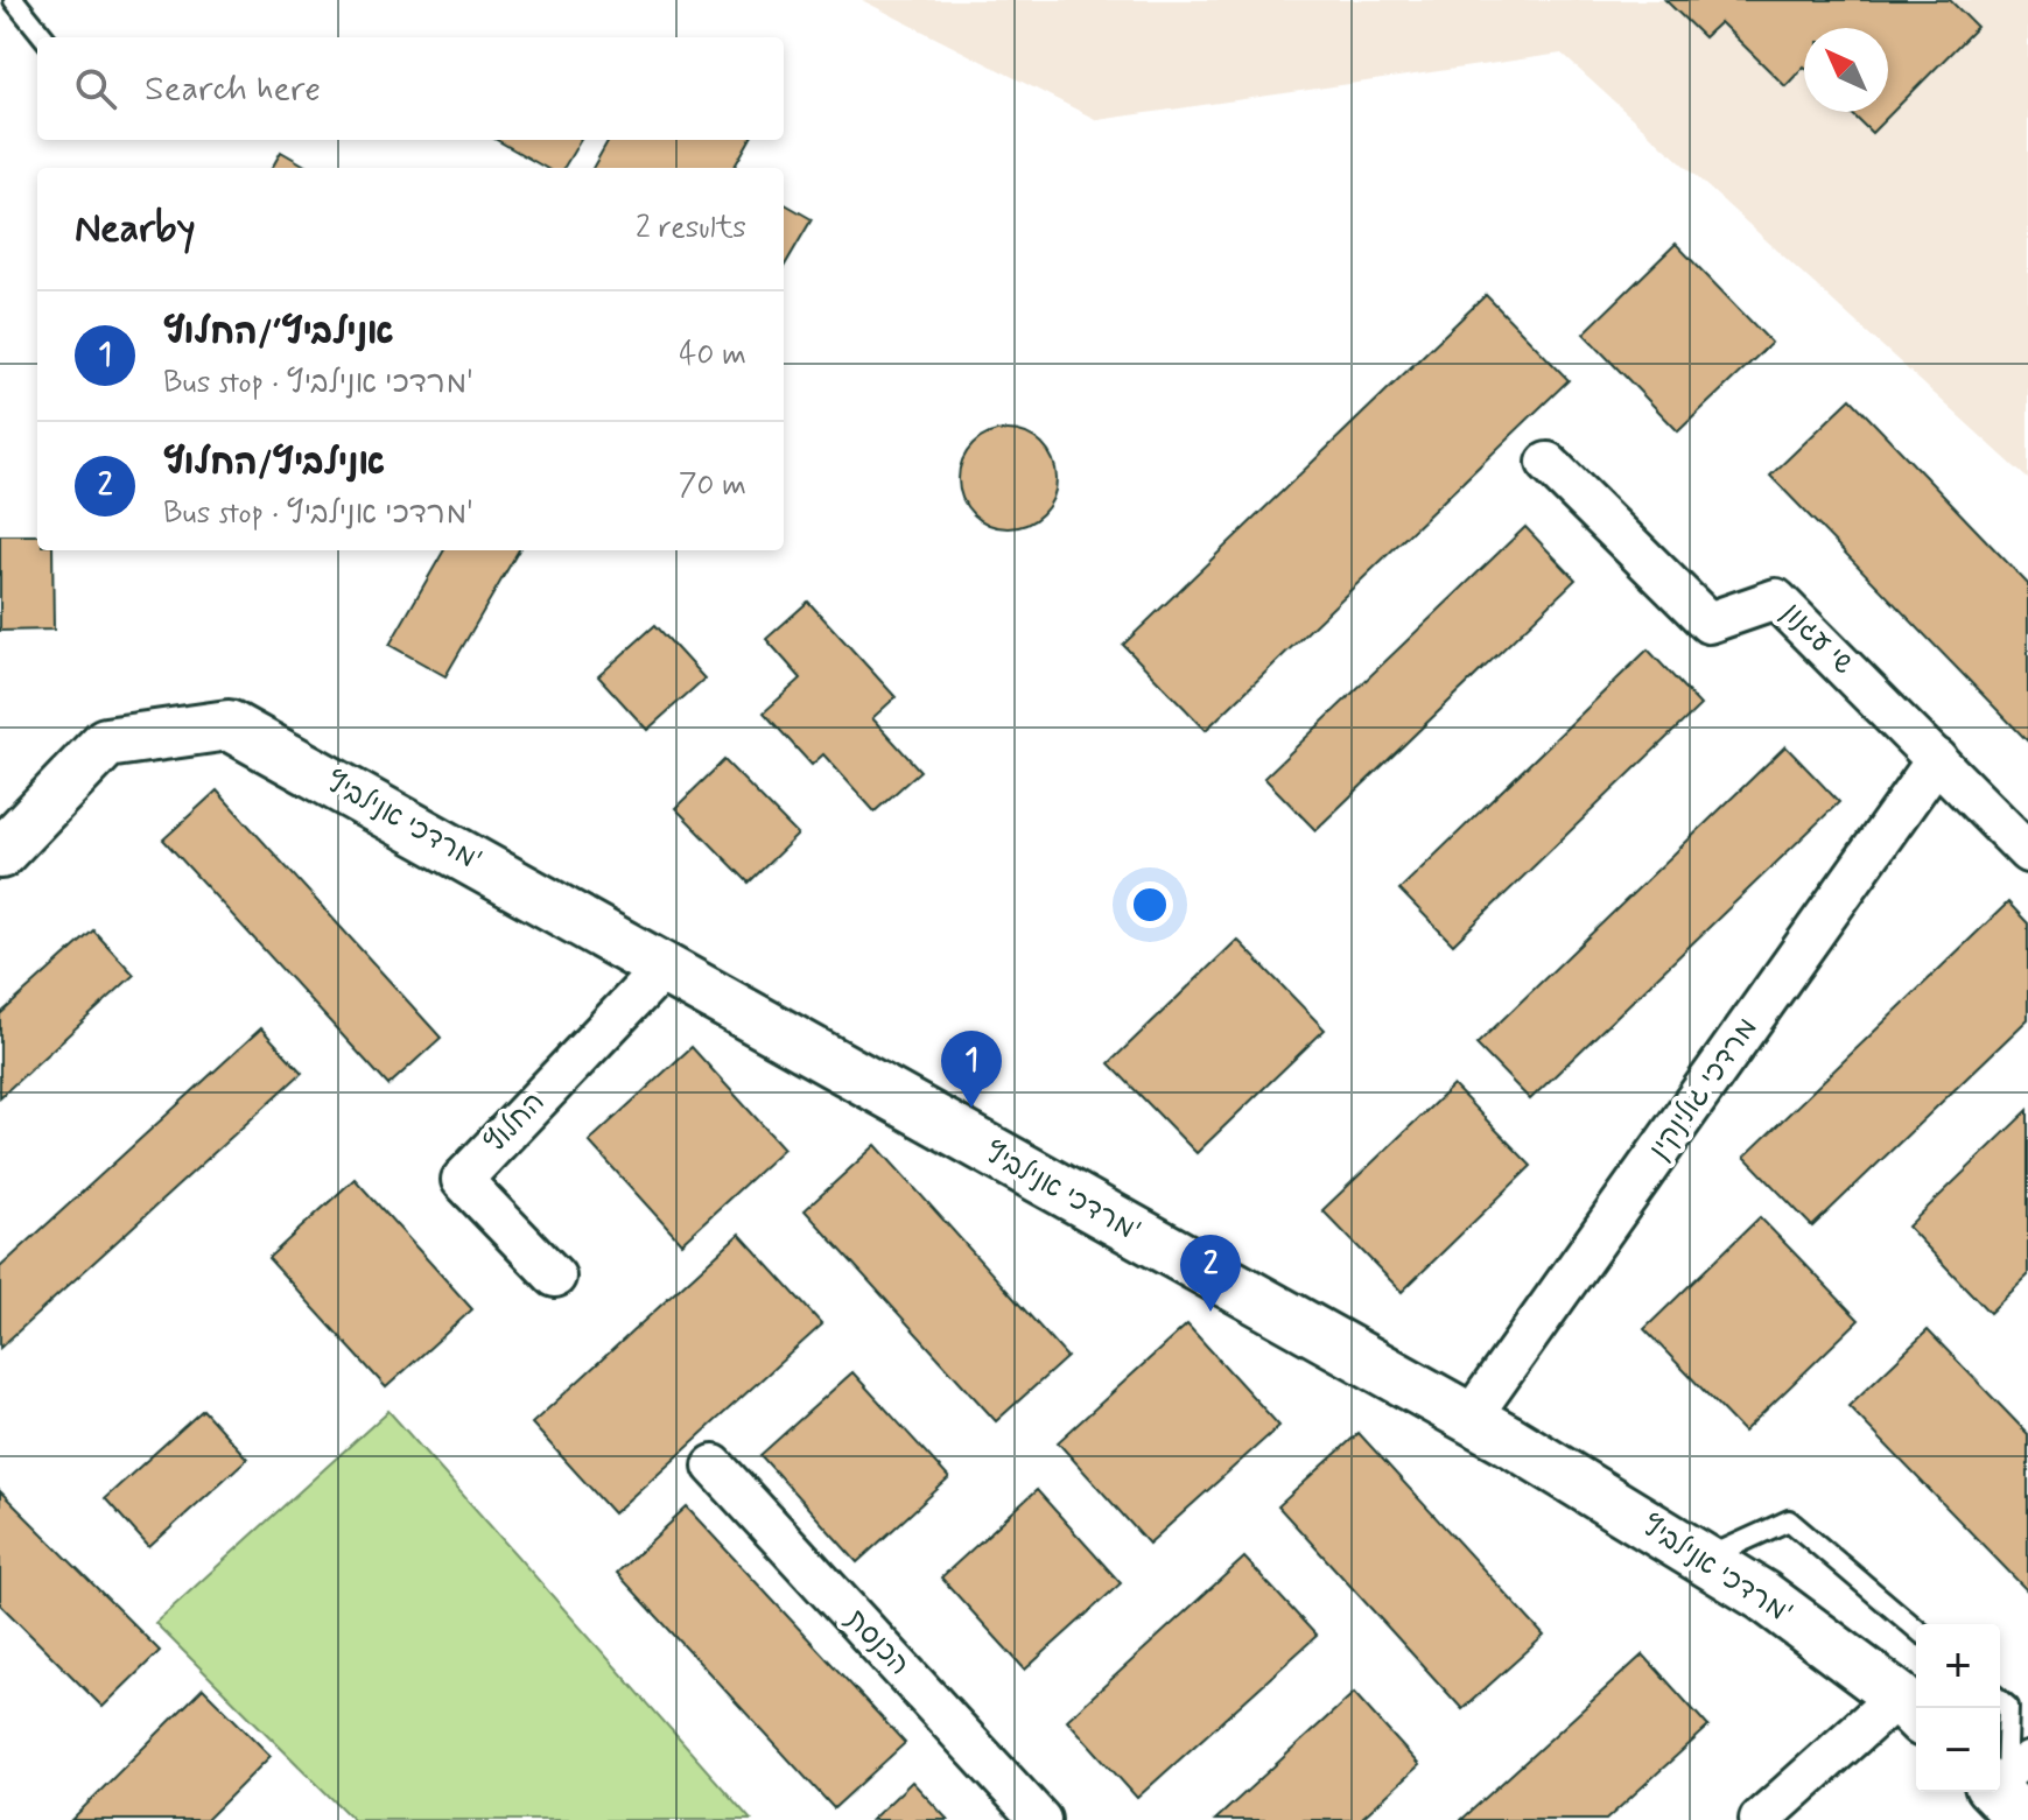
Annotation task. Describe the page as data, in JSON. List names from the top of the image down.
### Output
{
  "streets": {
    "street": [
      "שי עגנון",
      "מרדכי אנילביץ'",
      "מרדכי גולינקין",
      "החלוץ",
      "הכנסת"
    ]
  },
  "crossings": [
    ["שי עגנון", "מרדכי גולינקין"],
    ["מרדכי אנילביץ'", "מרדכי גולינקין"],
    ["מרדכי אנילביץ'", "החלוץ"]
  ],
  "north": "top left",
  "page": {
    "search": "Search here",
    "heading": ["Nearby", "2 results"],
    "list": [
      {
        "mark": "1",
        "name": "אנילביץ׳/החלוץ",
        "note": "Bus stop · מרדכי אנילביץ'",
        "value": "40 m"
      },
      {
        "mark": "2",
        "name": "אנילביץ/החלוץ",
        "note": "Bus stop · מרדכי אנילביץ'",
        "value": "70 m"
      }
    ],
    "pins": ["1", "2"],
    "map_buttons": ["+", "−"]
  }
}
